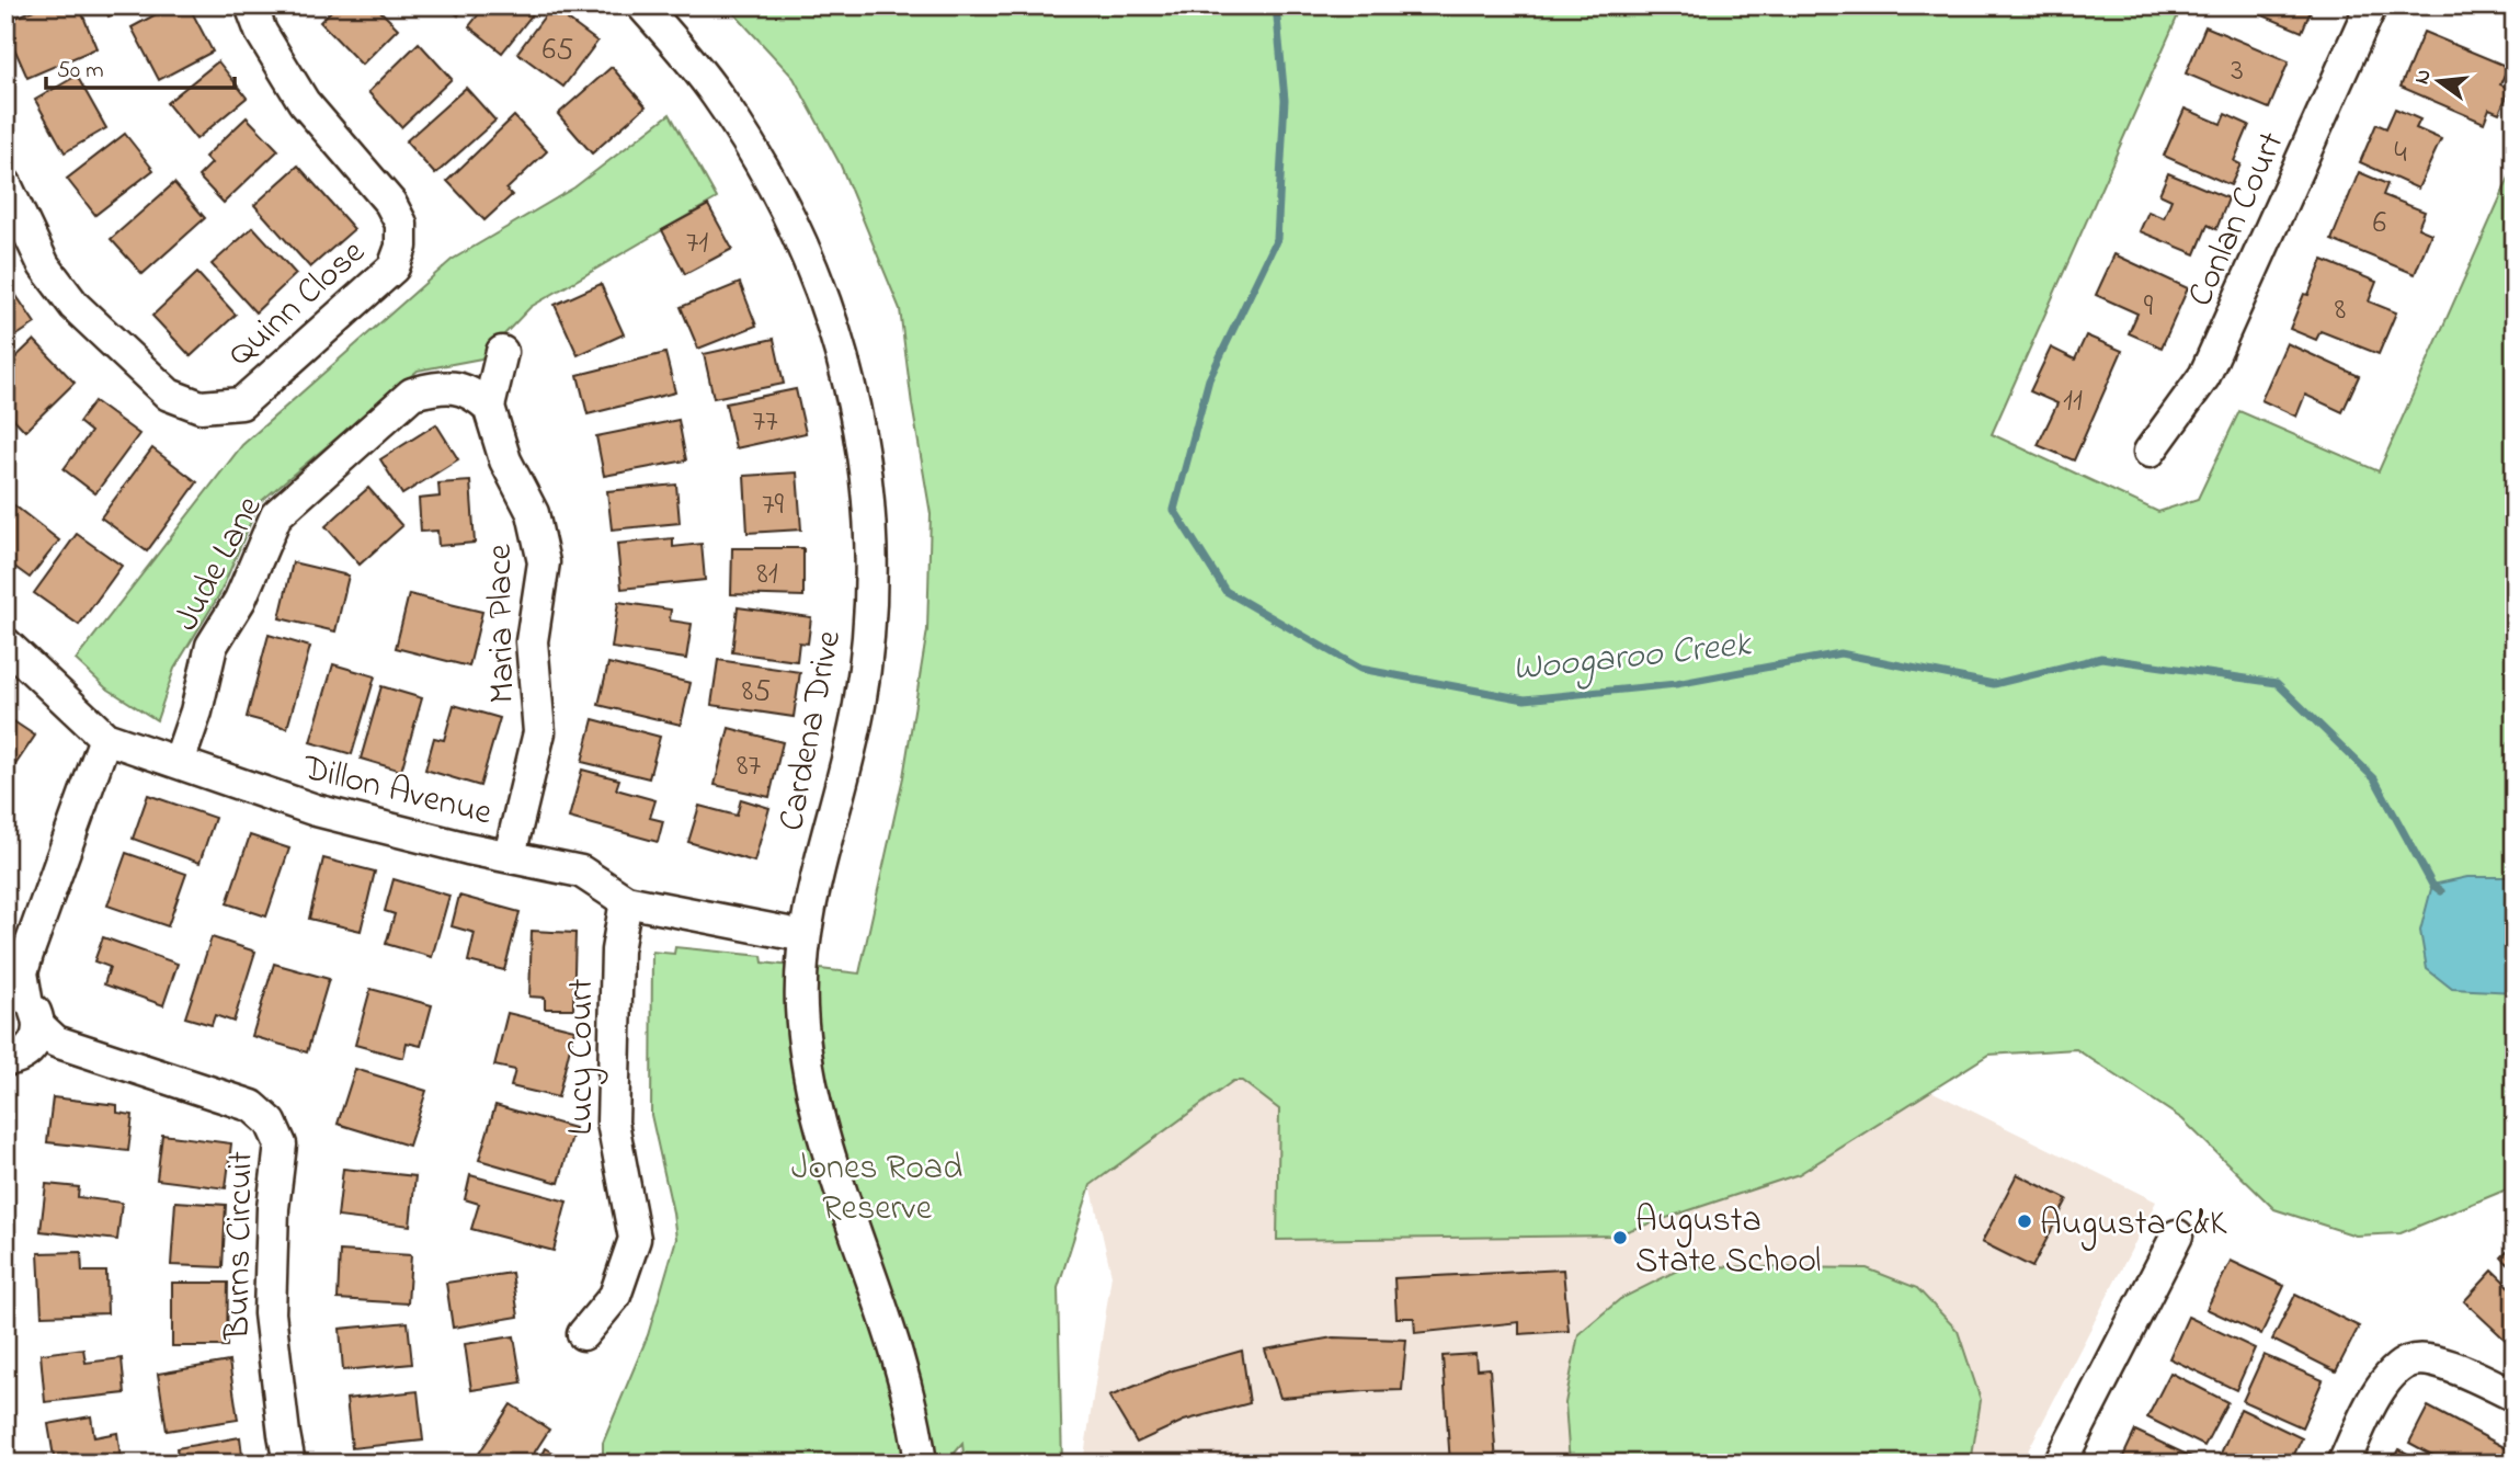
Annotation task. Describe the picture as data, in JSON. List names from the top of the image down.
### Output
{
  "streets": {
    "street": [
      "Conlan Court",
      "Quinn Close",
      "Jude Lane",
      "Maria Place",
      "Cardena Drive",
      "Dillon Avenue",
      "Lucy Court",
      "Burns Circuit"
    ]
  },
  "crossings": [
    ["Jude Lane", "Maria Place"],
    ["Jude Lane", "Dillon Avenue"],
    ["Maria Place", "Dillon Avenue"],
    ["Cardena Drive", "Dillon Avenue"],
    ["Dillon Avenue", "Lucy Court"],
    ["Dillon Avenue", "Burns Circuit"]
  ],
  "water": ["Woogaroo Creek"],
  "parks": ["Jones Road Reserve"],
  "places": ["Augusta C&K", "Augusta State School"],
  "house_numbers": [
    "65",
    "3",
    "4",
    "6",
    "71",
    "9",
    "8",
    "11",
    "77",
    "79",
    "81",
    "85",
    "87"
  ],
  "scale_bar": "50 m",
  "north": "left"
}
